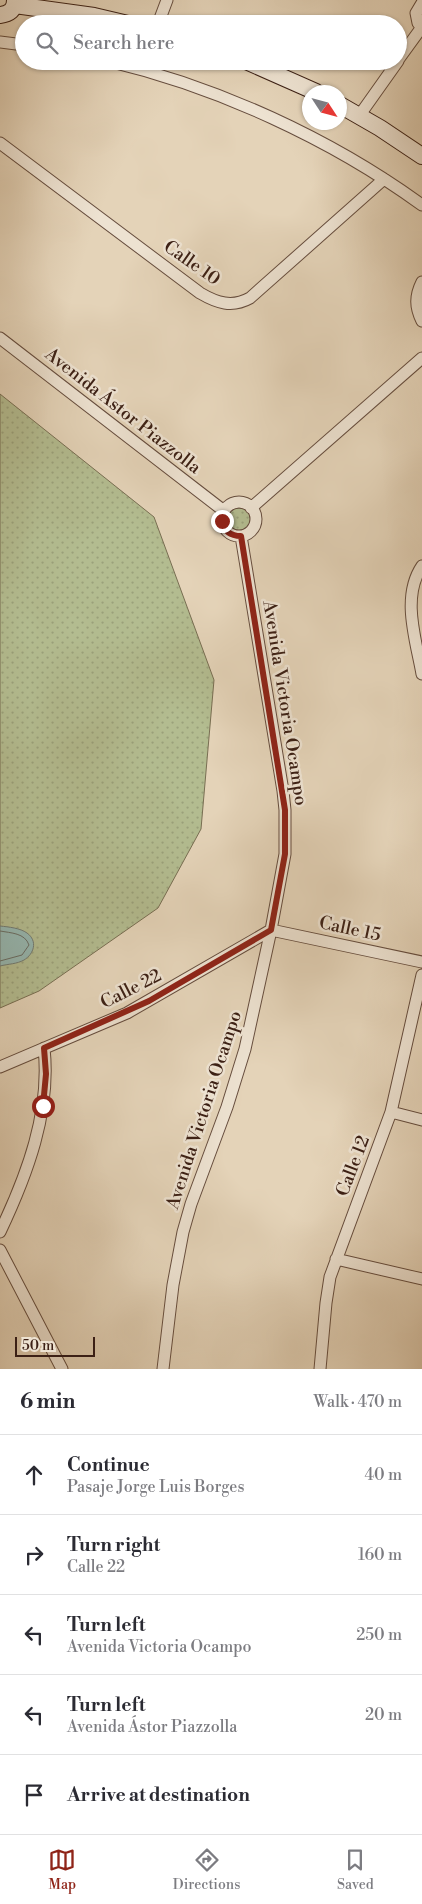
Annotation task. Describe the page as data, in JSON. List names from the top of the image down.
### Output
{
  "streets": {
    "street": [
      "Calle 10",
      "Avenida Ástor Piazzolla",
      "Avenida Victoria Ocampo",
      "Calle 15",
      "Calle 22",
      "Calle 12"
    ]
  },
  "crossings": [
    ["Avenida Ástor Piazzolla", "Avenida Victoria Ocampo"],
    ["Avenida Victoria Ocampo", "Calle 15"],
    ["Avenida Victoria Ocampo", "Calle 22"],
    ["Calle 15", "Calle 22"]
  ],
  "scale_bar": "50 m",
  "north": "bottom right",
  "page": {
    "search": "Search here",
    "scale": "50 m",
    "heading": ["6 min", "Walk · 470 m"],
    "list": [
      ["Continue", "Pasaje Jorge Luis Borges", "40 m"],
      ["Turn right", "Calle 22", "160 m"],
      ["Turn left", "Avenida Victoria Ocampo", "250 m"],
      ["Turn left", "Avenida Ástor Piazzolla", "20 m"],
      "Arrive at destination"
    ],
    "nav": ["Map", "Directions", "Saved"]
  }
}
